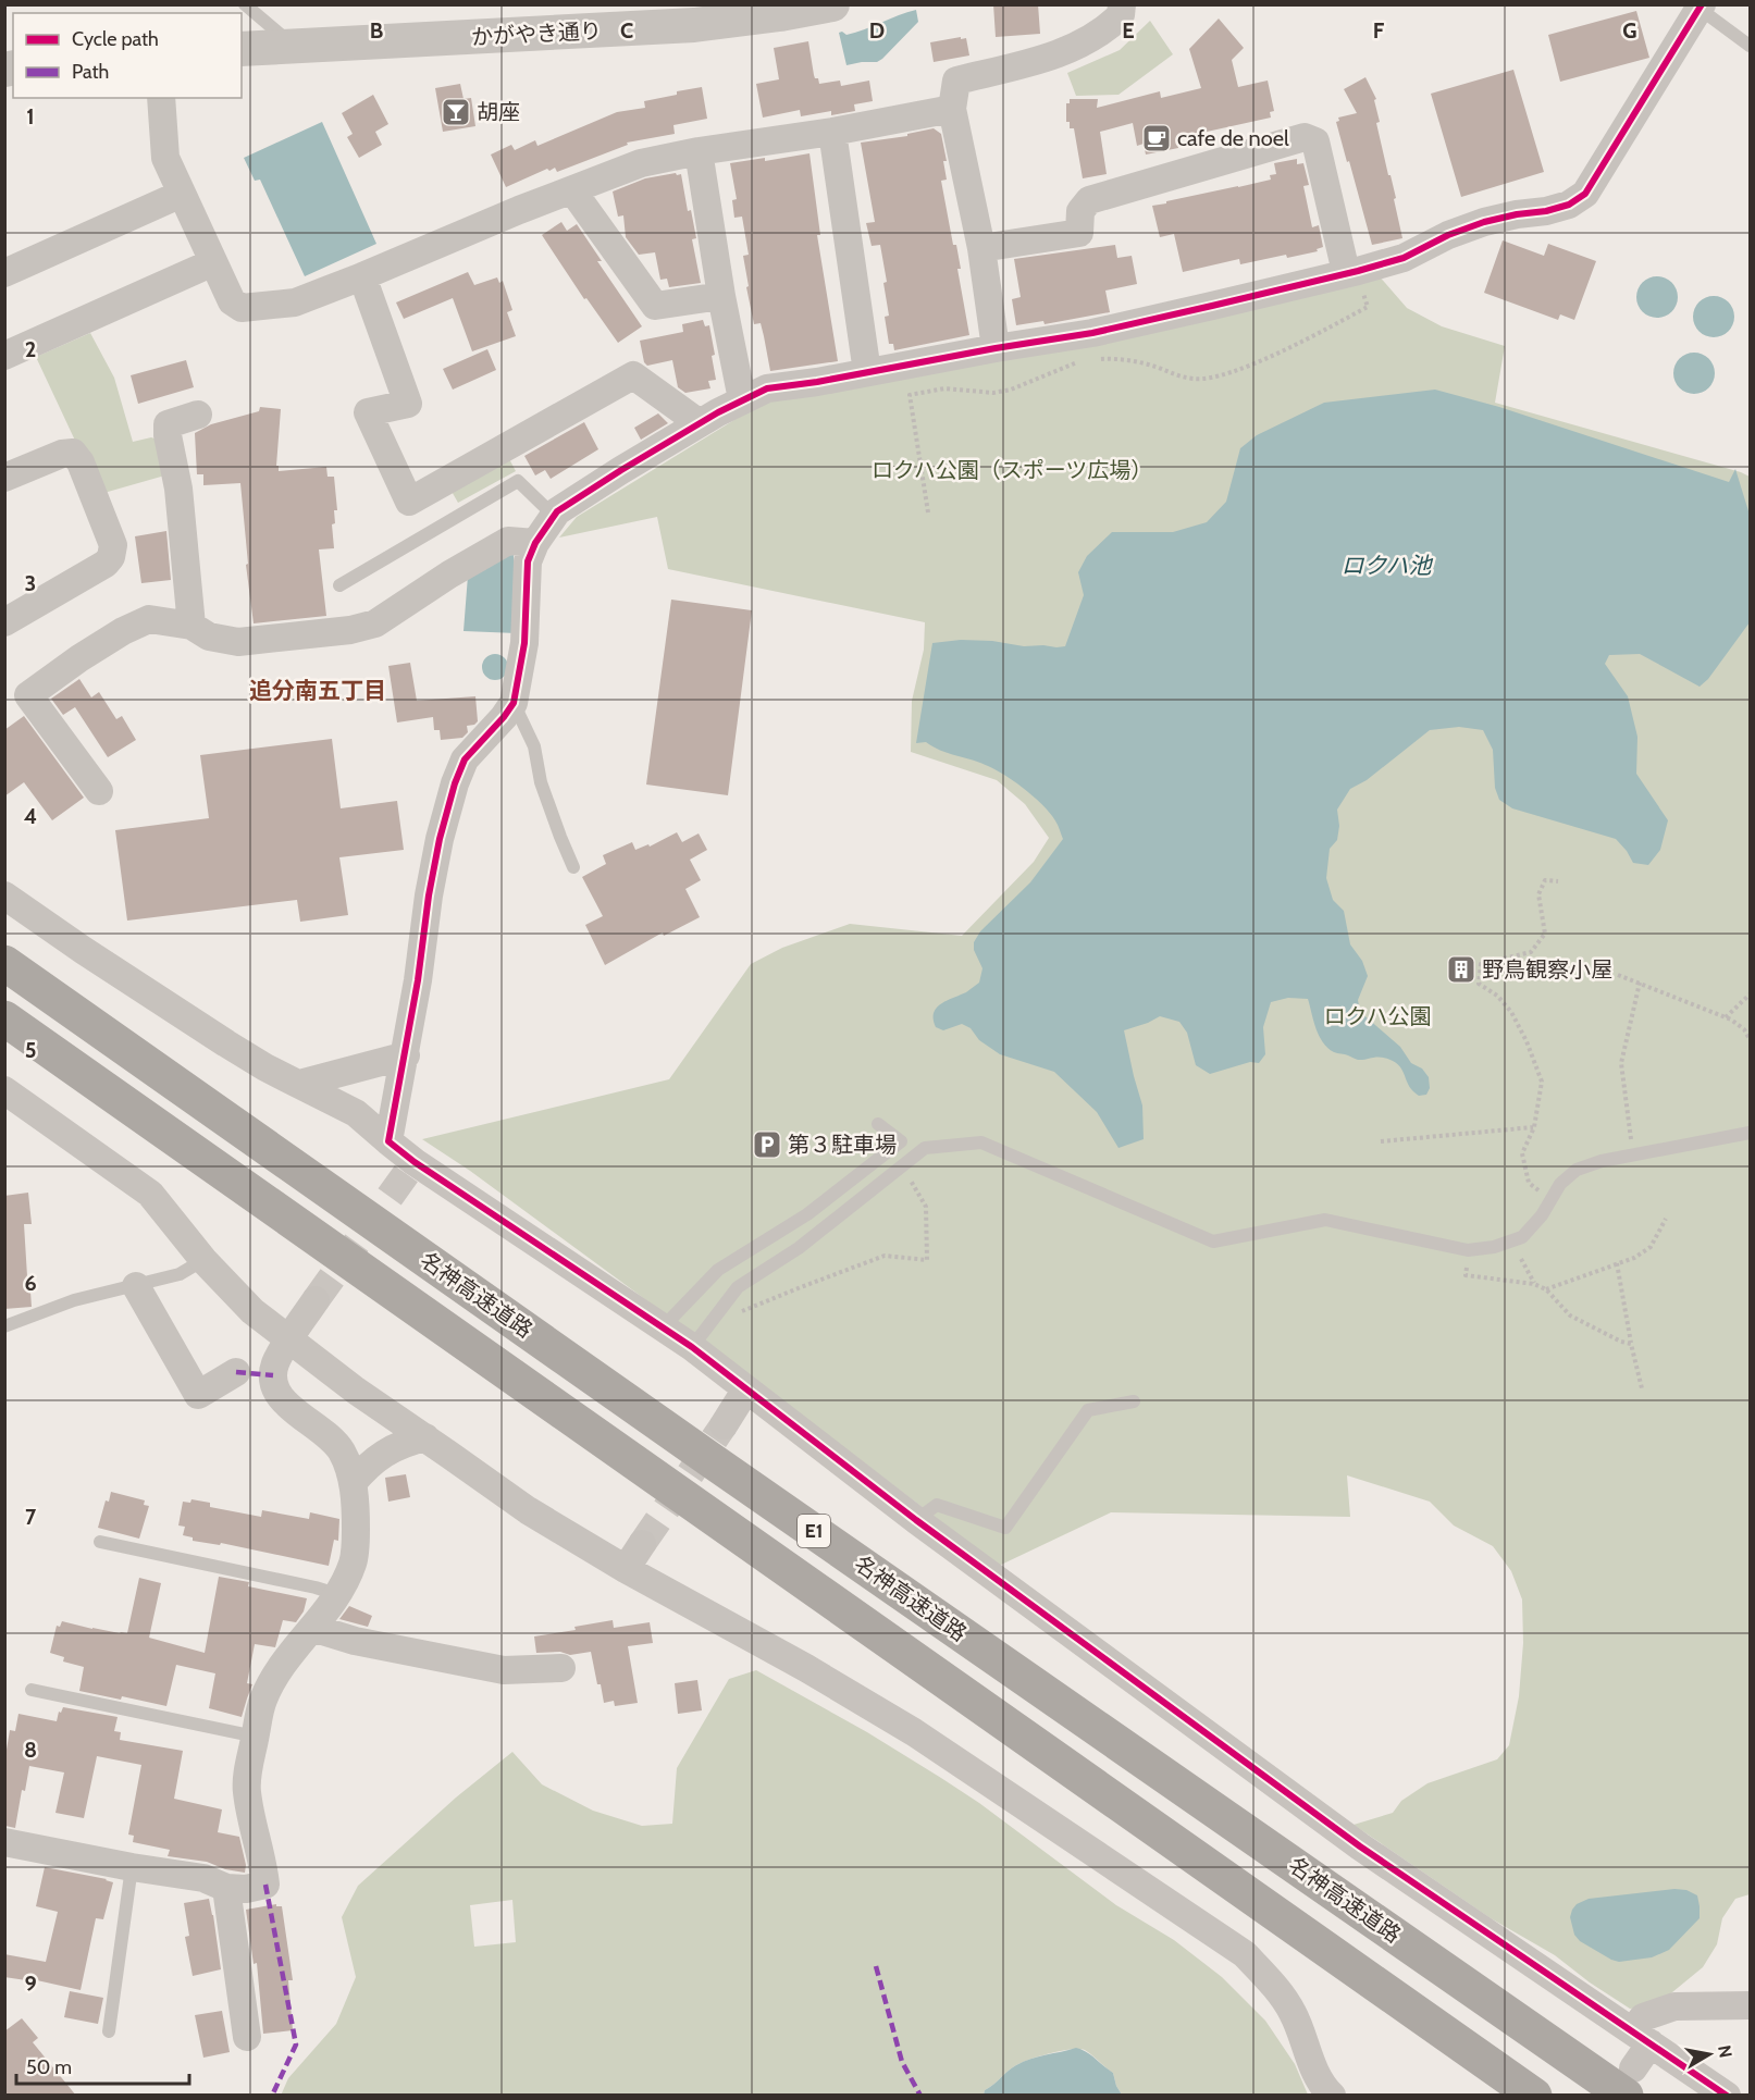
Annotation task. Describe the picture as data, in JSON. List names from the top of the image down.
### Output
{
  "streets": {
    "highway": ["名神高速道路", "E1"],
    "street": ["かがやき通り"]
  },
  "districts": ["追分南五丁目"],
  "water": ["ロクハ池"],
  "parks": ["ロクハ公園（スポーツ広場）", "ロクハ公園"],
  "places": {
    "bar": ["胡座"],
    "cafe": ["cafe de noel"],
    "building": ["野鳥観察小屋"],
    "parking": ["第３駐車場"]
  },
  "legend": ["Cycle path", "Path"],
  "scale_bar": "50 m",
  "north": "right",
  "grid": {
    "columns": [
      "B",
      "C",
      "D",
      "E",
      "F",
      "G"
    ],
    "rows": [
      "1",
      "2",
      "3",
      "4",
      "5",
      "6",
      "7",
      "8",
      "9"
    ]
  }
}
